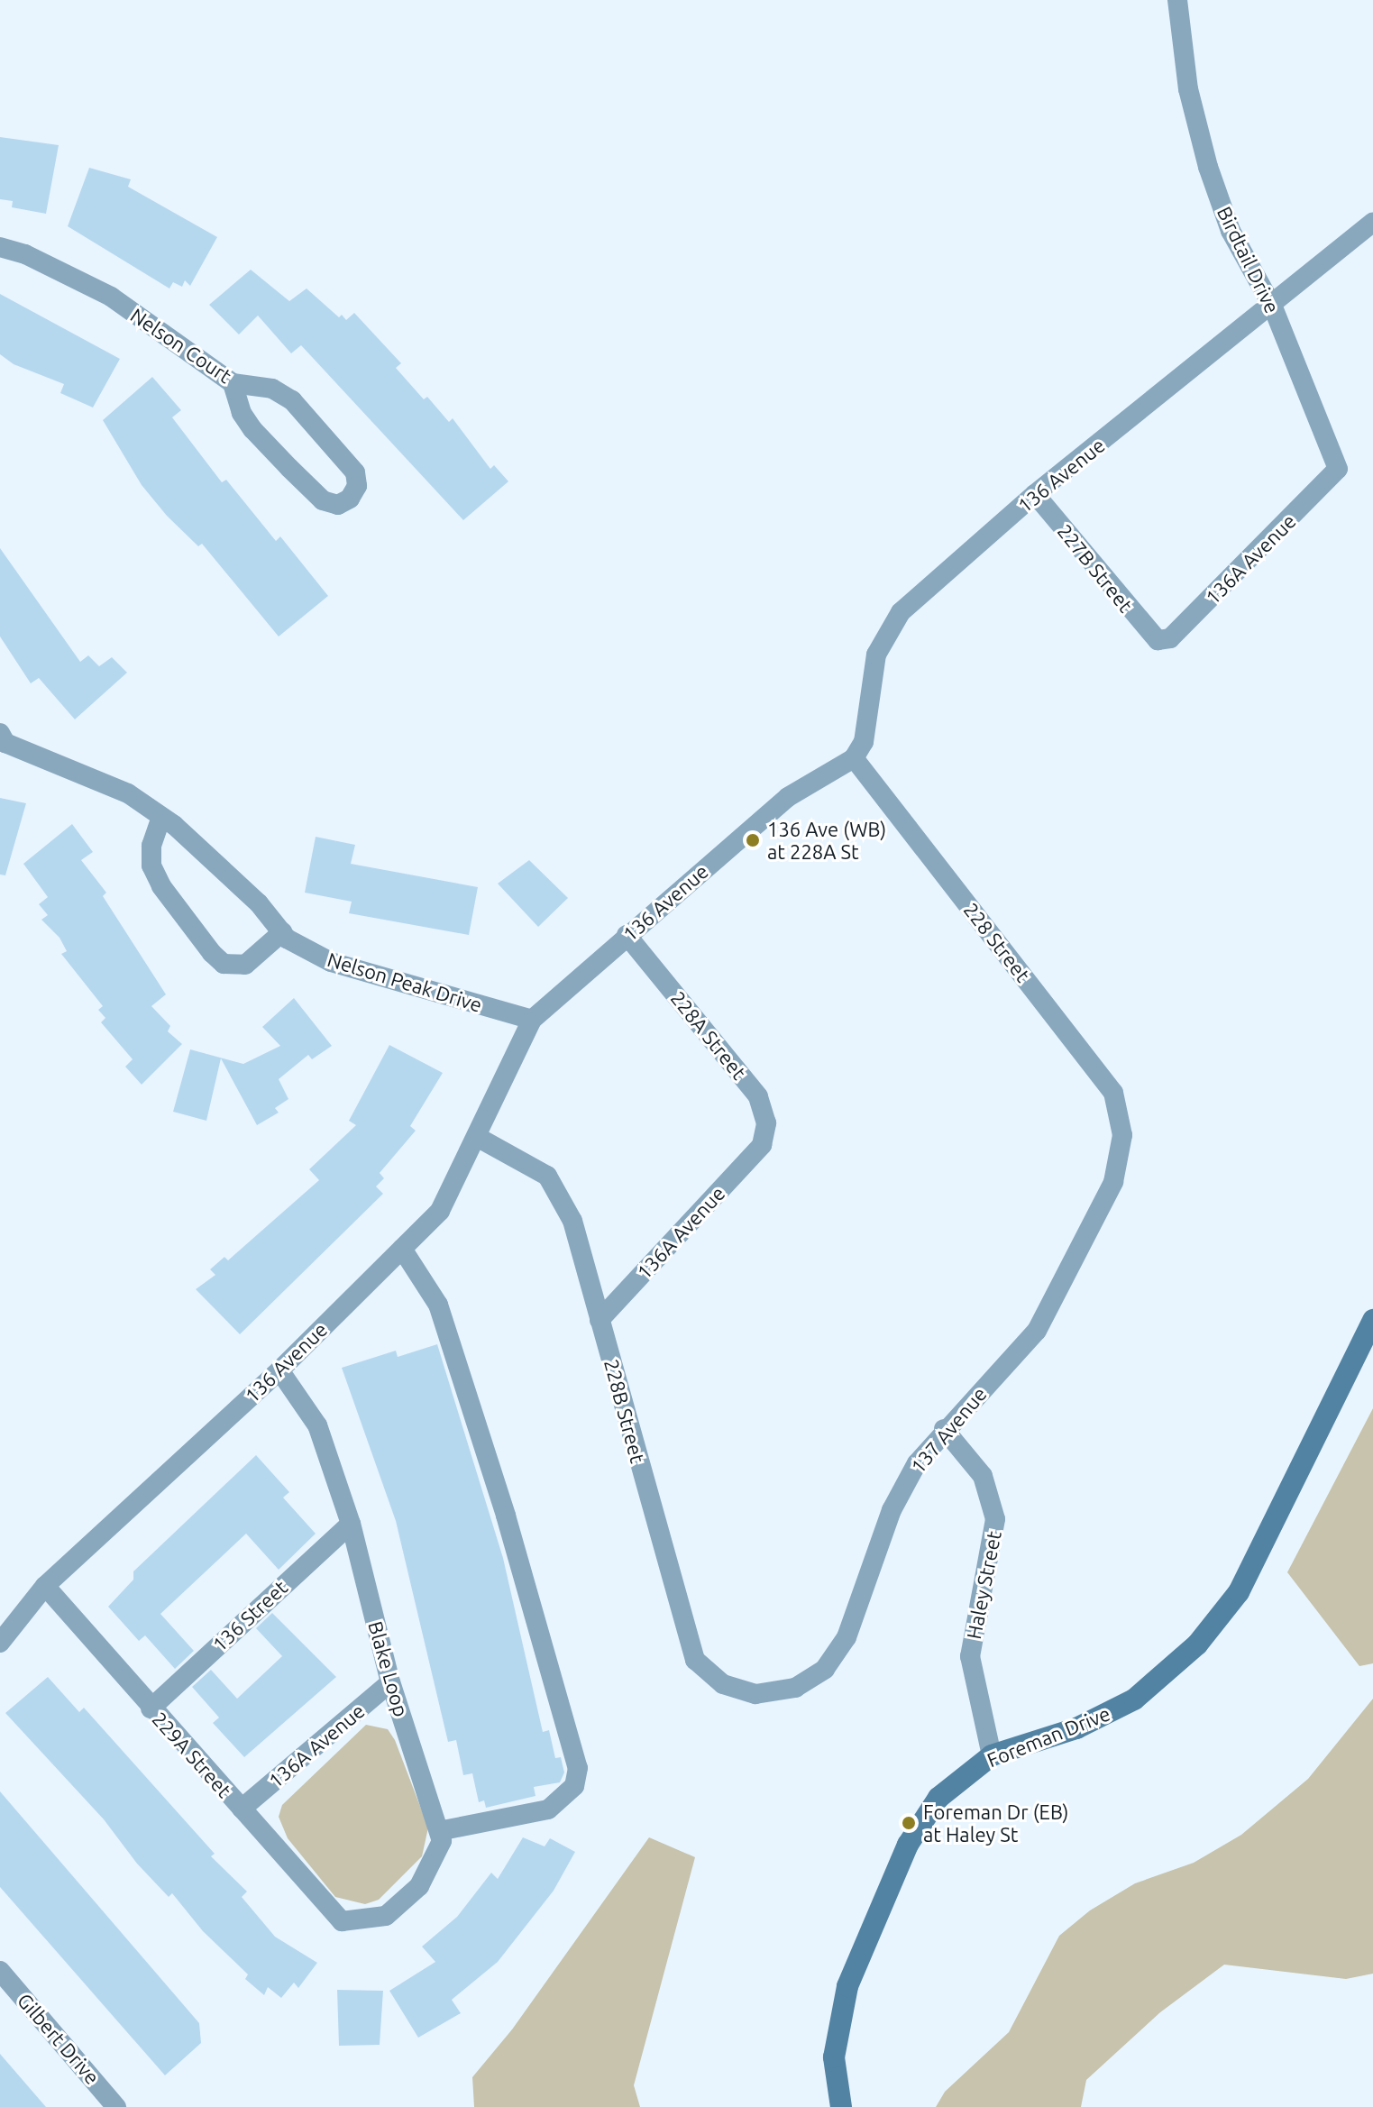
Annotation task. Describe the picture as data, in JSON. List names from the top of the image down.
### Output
{
  "streets": {
    "street": [
      "Birdtail Drive",
      "Nelson Court",
      "136 Avenue",
      "136A Avenue",
      "227B Street",
      "228 Street",
      "Nelson Peak Drive",
      "228A Street",
      "228B Street",
      "137 Avenue",
      "Haley Street",
      "136 Street",
      "Blake Loop",
      "Foreman Drive",
      "229A Street",
      "Gilbert Drive"
    ]
  },
  "crossings": [
    ["Birdtail Drive", "136 Avenue"],
    ["Birdtail Drive", "136A Avenue"],
    ["136 Avenue", "227B Street"],
    ["136 Avenue", "228 Street"],
    ["136 Avenue", "Nelson Peak Drive"],
    ["136 Avenue", "228A Street"],
    ["136 Avenue", "228B Street"],
    ["136 Avenue", "Blake Loop"],
    ["136 Avenue", "229A Street"],
    ["136A Avenue", "227B Street"],
    ["136A Avenue", "228A Street"],
    ["136A Avenue", "228B Street"],
    ["136A Avenue", "Blake Loop"],
    ["136A Avenue", "229A Street"],
    ["228 Street", "137 Avenue"],
    ["228B Street", "137 Avenue"],
    ["137 Avenue", "Haley Street"],
    ["Haley Street", "Foreman Drive"],
    ["136 Street", "Blake Loop"],
    ["136 Street", "229A Street"],
    ["Blake Loop", "229A Street"]
  ],
  "places": ["136 Ave (WB) at 228A St", "Foreman Dr (EB) at Haley St"]
}
